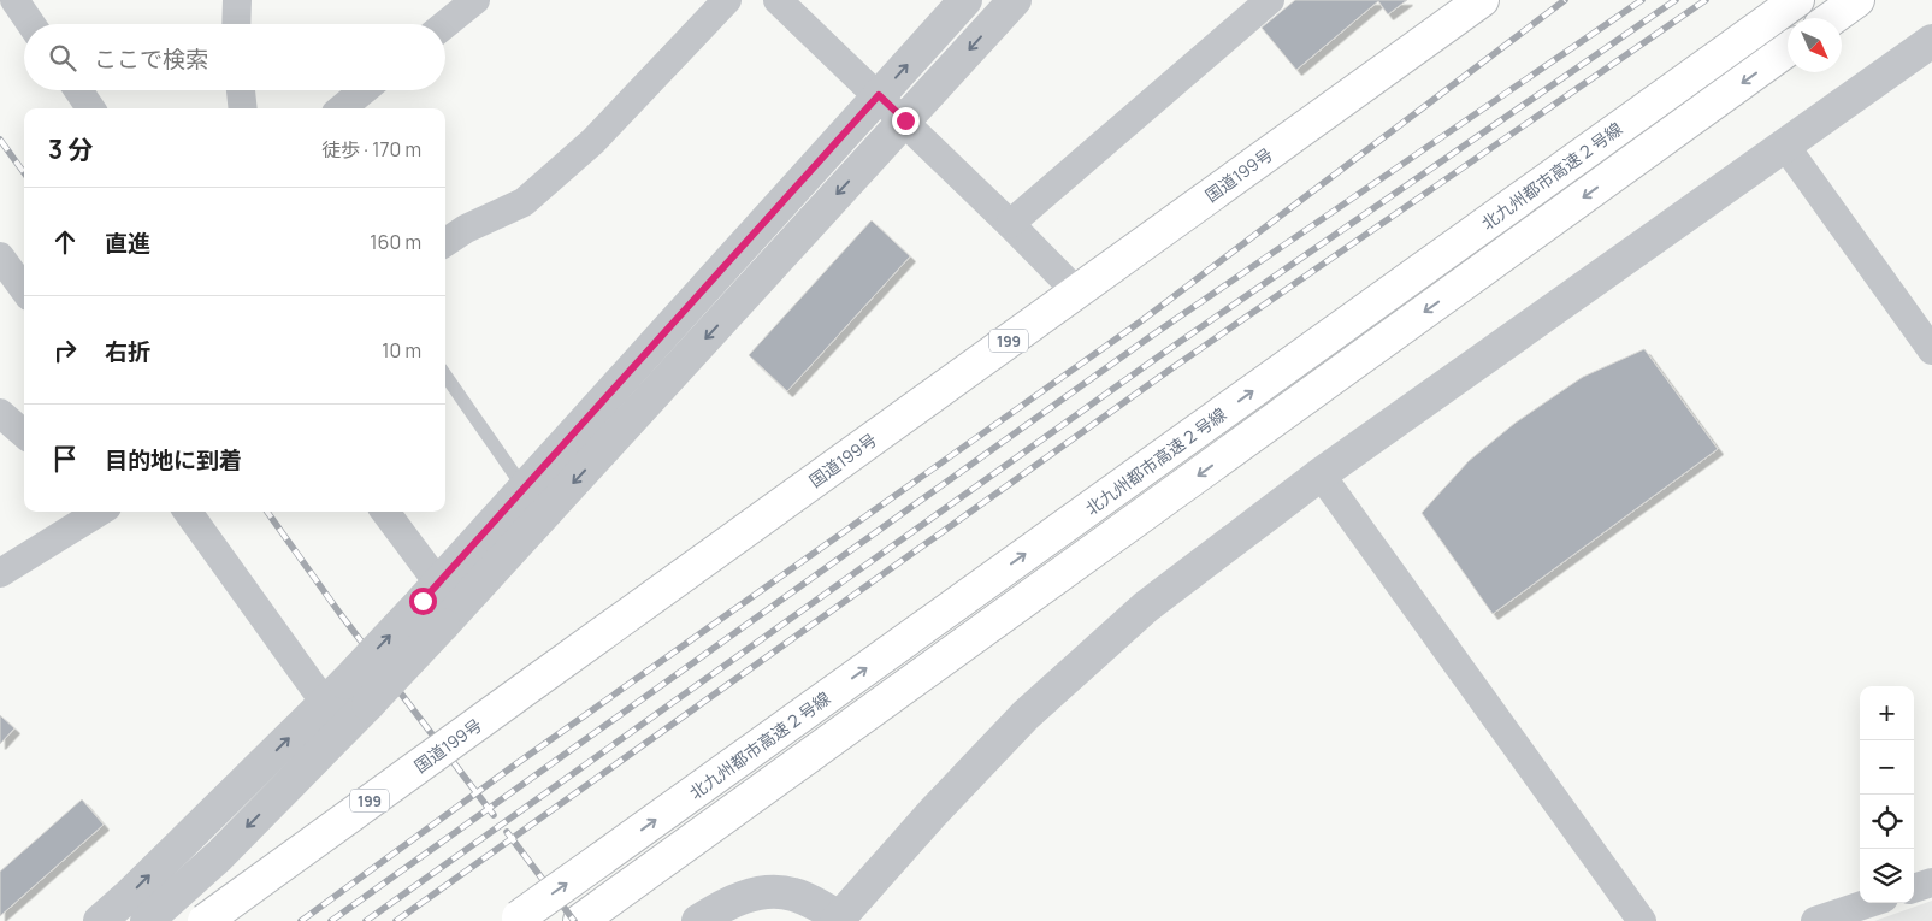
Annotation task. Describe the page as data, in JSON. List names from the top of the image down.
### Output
{
  "streets": {
    "highway": ["国道199号", "北九州都市高速２号線", "199"]
  },
  "north": "bottom right",
  "page": {
    "search": "ここで検索",
    "heading": ["3 分", "徒歩 · 170 m"],
    "list": [
      ["直進", "160 m"],
      ["右折", "10 m"],
      "目的地に到着"
    ],
    "map_buttons": ["+", "−"]
  }
}
